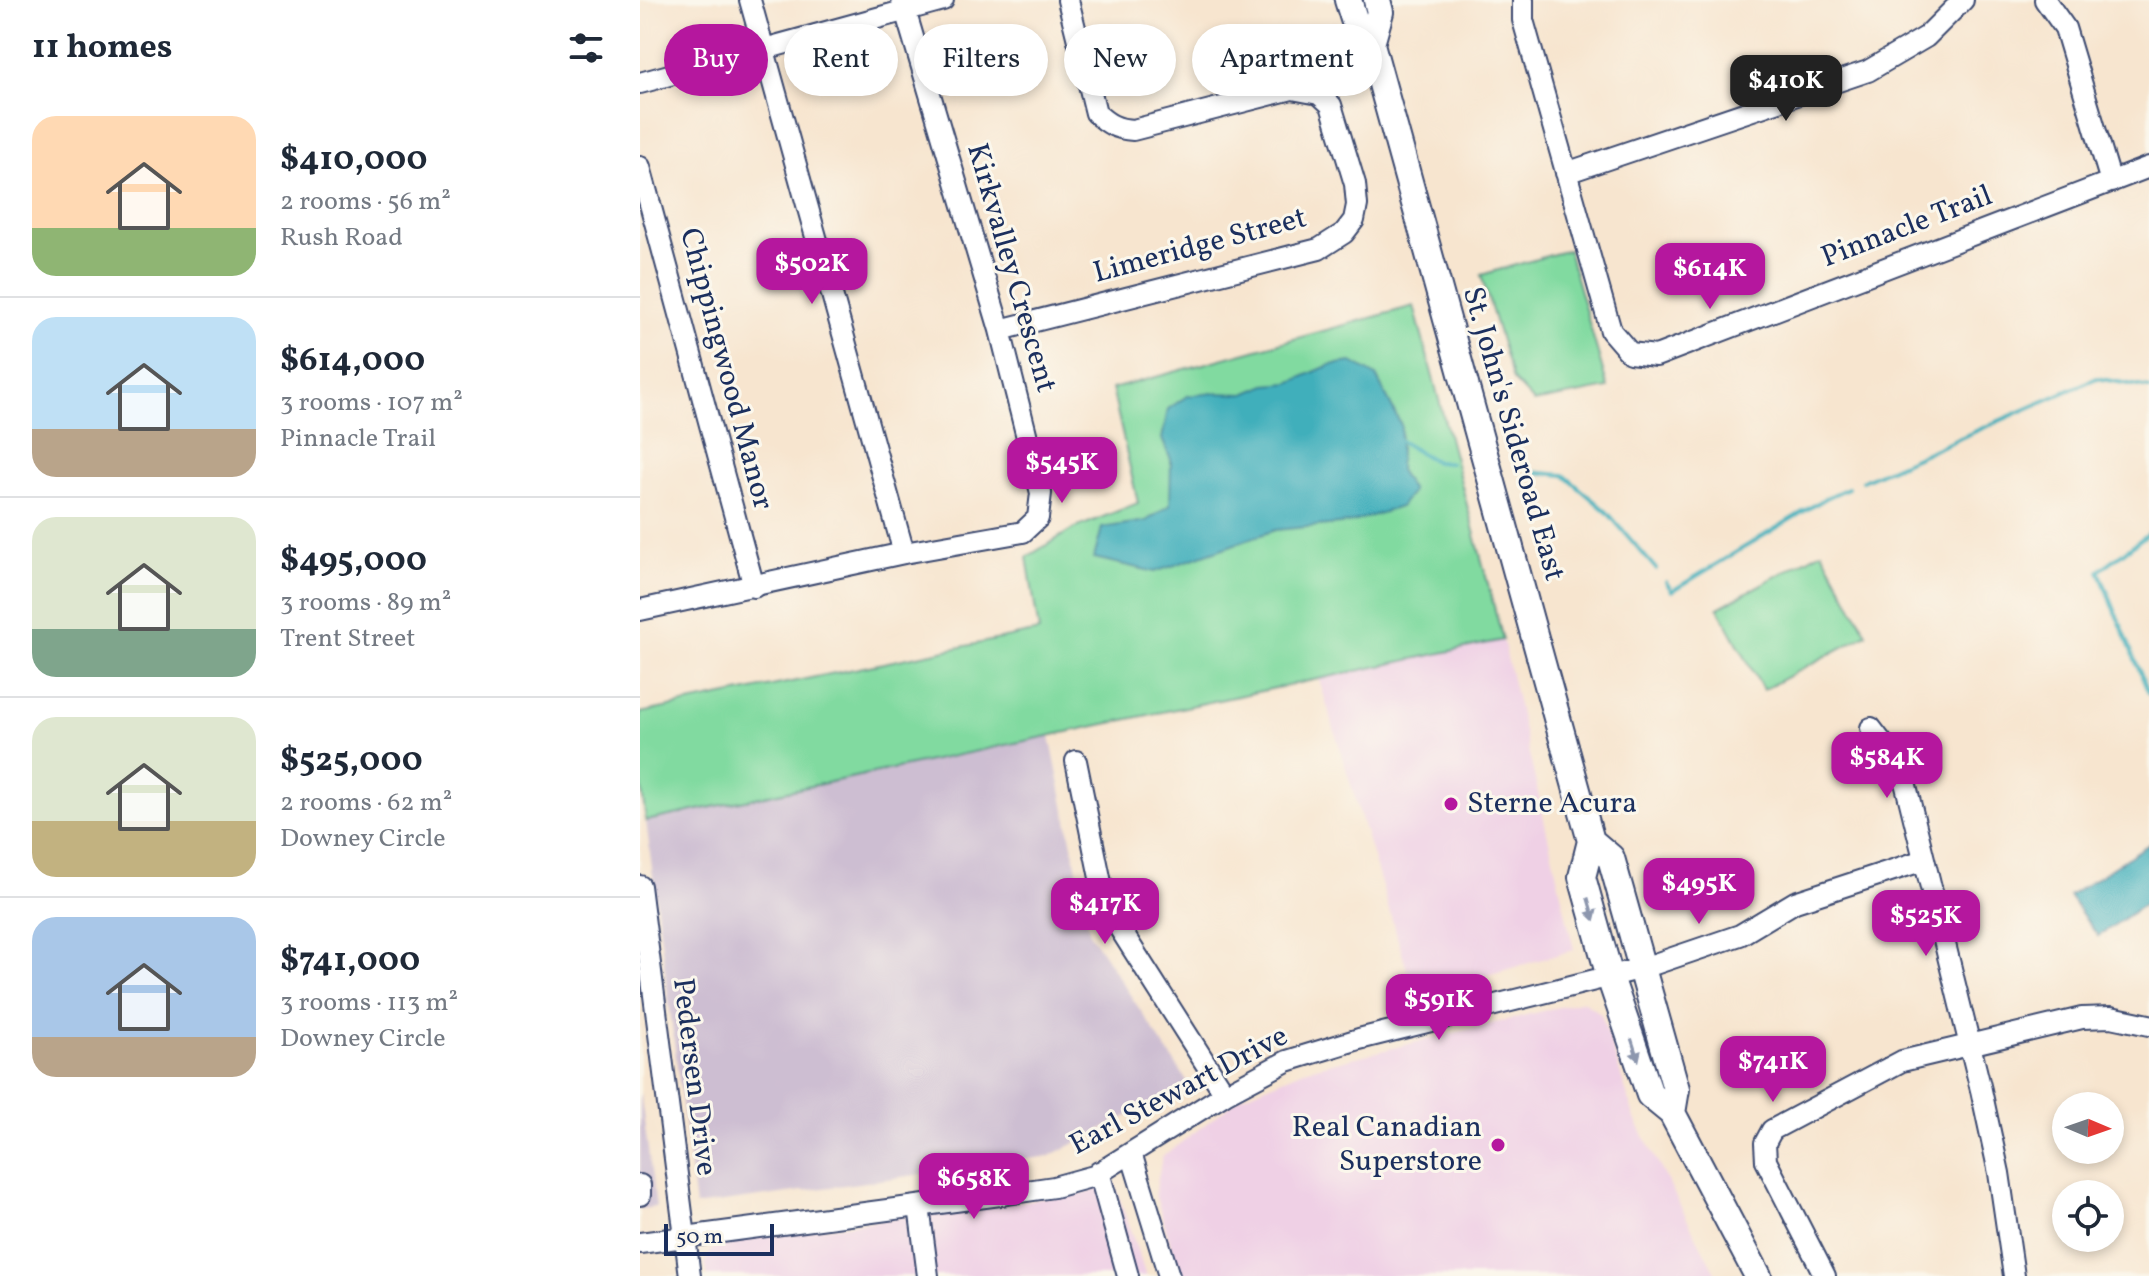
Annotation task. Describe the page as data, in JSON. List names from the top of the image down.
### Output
{
  "streets": {
    "main road": ["St. John's Sideroad East"],
    "street": [
      "Pinnacle Trail",
      "Limeridge Street",
      "Kirkvalley Crescent",
      "Chippingwood Manor",
      "Pedersen Drive",
      "Earl Stewart Drive"
    ]
  },
  "crossings": [
    ["Limeridge Street", "Kirkvalley Crescent"],
    ["Kirkvalley Crescent", "Chippingwood Manor"],
    ["St. John's Sideroad East", "Earl Stewart Drive"],
    ["Pedersen Drive", "Earl Stewart Drive"]
  ],
  "places": ["Sterne Acura", "Real Canadian Superstore"],
  "scale_bar": "50 m",
  "north": "right",
  "page": {
    "heading": "11 homes",
    "chip": [
      "Buy",
      "Rent",
      "Filters",
      "New",
      "Apartment"
    ],
    "price": [
      "$410K",
      "$502K",
      "$614K",
      "$545K",
      "$584K",
      "$495K",
      "$417K",
      "$525K",
      "$591K",
      "$741K",
      "$658K"
    ],
    "list": [
      {
        "name": "$410,000",
        "note": "2 rooms · 56 m² · Rush Road"
      },
      {
        "name": "$614,000",
        "note": "3 rooms · 107 m² · Pinnacle Trail"
      },
      {
        "name": "$495,000",
        "note": "3 rooms · 89 m² · Trent Street"
      },
      {
        "name": "$525,000",
        "note": "2 rooms · 62 m² · Downey Circle"
      },
      {
        "name": "$741,000",
        "note": "3 rooms · 113 m² · Downey Circle"
      }
    ],
    "scale": "50 m"
  }
}
